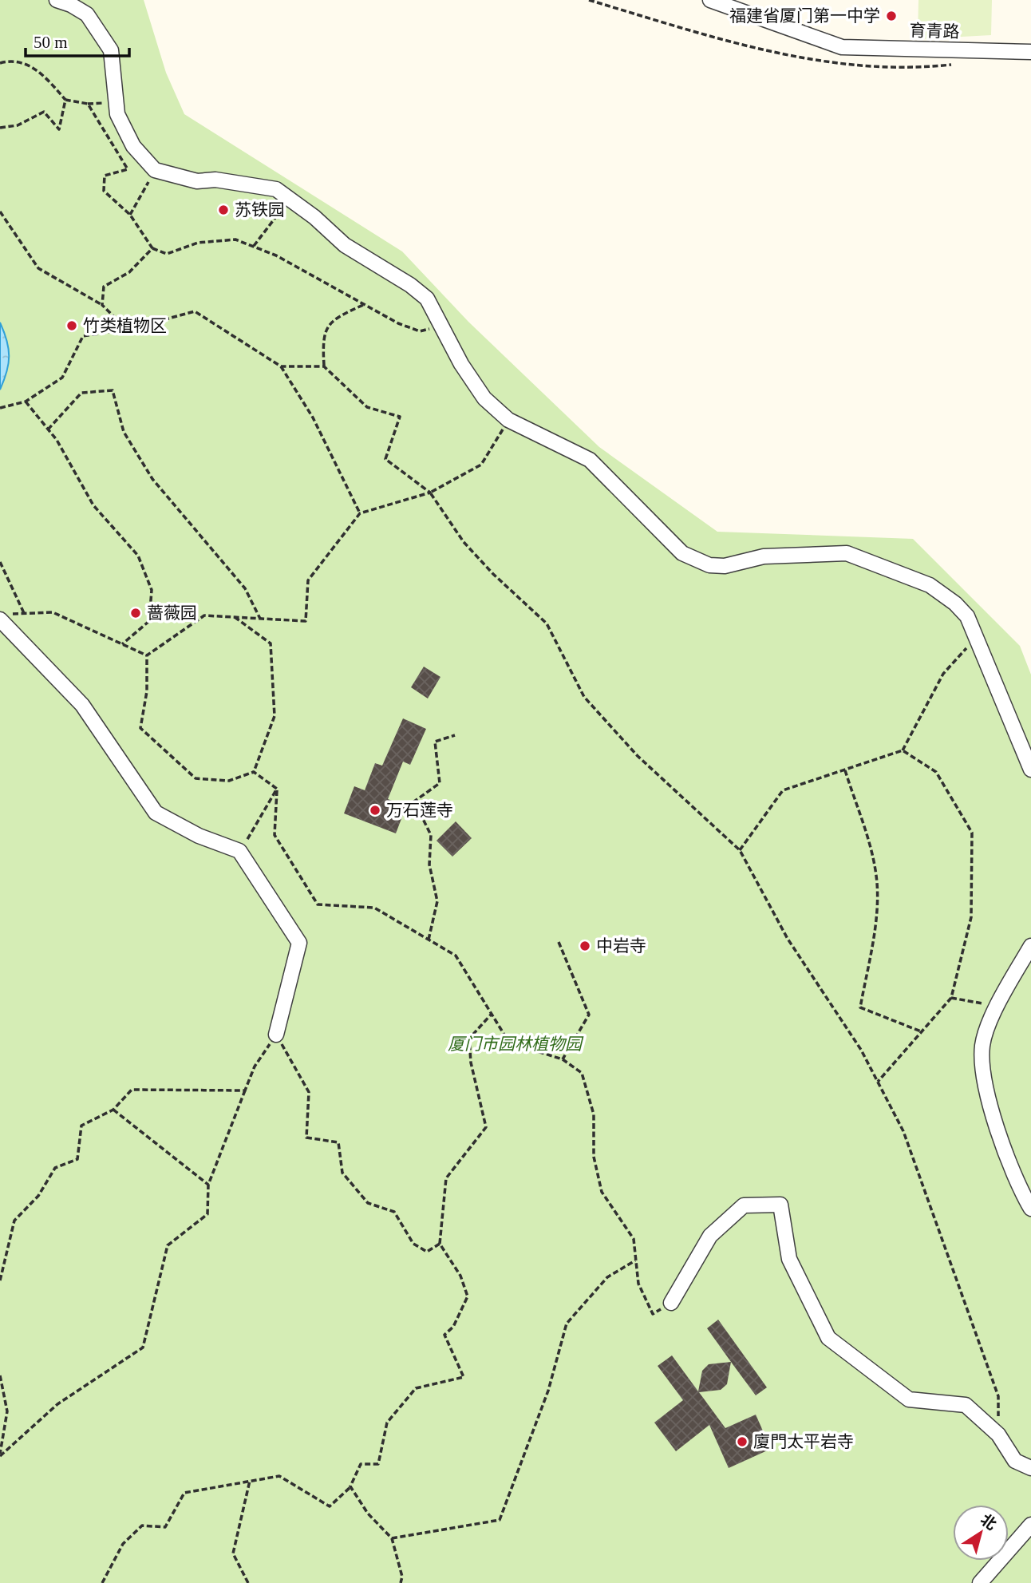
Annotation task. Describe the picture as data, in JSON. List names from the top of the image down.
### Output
{
  "streets": {
    "lane": ["育青路"]
  },
  "parks": ["厦门市园林植物园"],
  "places": [
    "福建省厦门第一中学",
    "苏铁园",
    "竹类植物区",
    "蔷薇园",
    "万石莲寺",
    "中岩寺",
    "廈門太平岩寺"
  ],
  "scale_bar": "50 m",
  "north": "top right"
}
